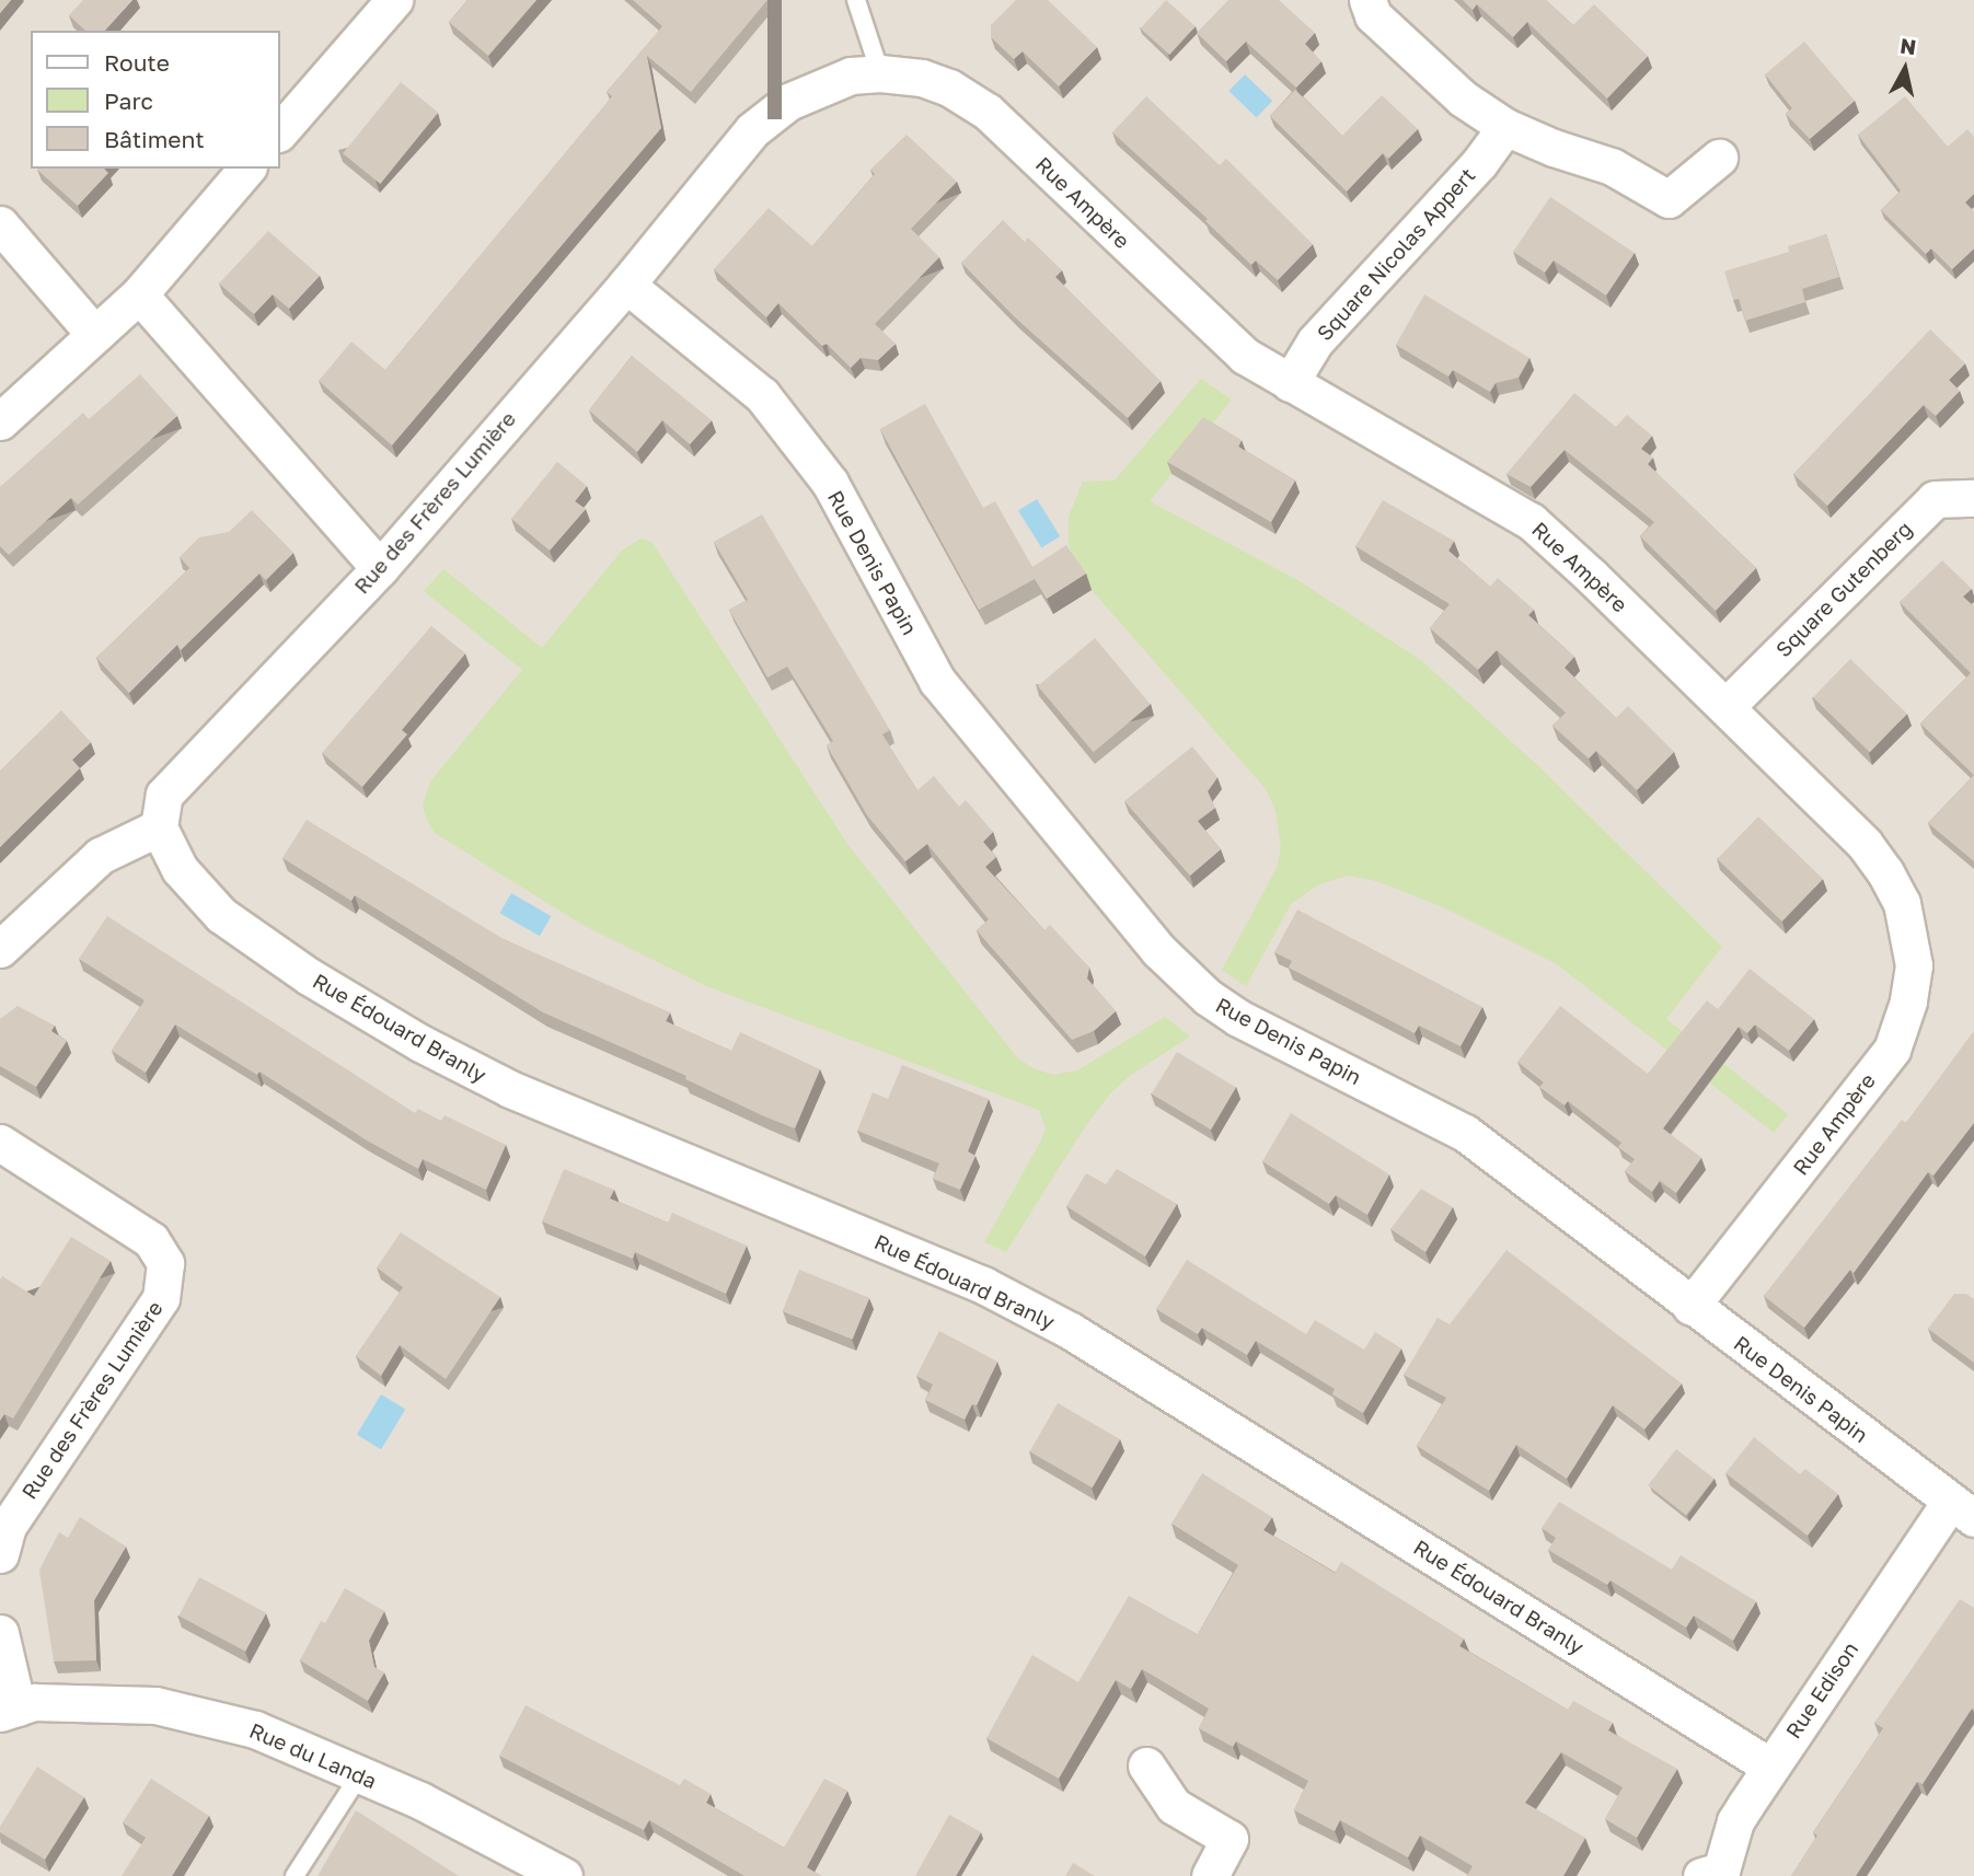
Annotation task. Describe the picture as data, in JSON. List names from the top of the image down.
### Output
{
  "streets": {
    "street": [
      "Rue Ampère",
      "Square Nicolas Appert",
      "Rue des Frères Lumière",
      "Rue Denis Papin",
      "Square Gutenberg",
      "Rue Édouard Branly",
      "Rue Edison",
      "Rue du Landa"
    ]
  },
  "crossings": [
    ["Rue Ampère", "Square Nicolas Appert"],
    ["Rue Ampère", "Rue des Frères Lumière"],
    ["Rue Ampère", "Rue Denis Papin"],
    ["Rue Ampère", "Square Gutenberg"],
    ["Rue des Frères Lumière", "Rue Denis Papin"],
    ["Rue des Frères Lumière", "Rue Édouard Branly"],
    ["Rue Denis Papin", "Rue Edison"],
    ["Rue Édouard Branly", "Rue Edison"]
  ],
  "legend": ["Route", "Parc", "Bâtiment"],
  "north": "top"
}
